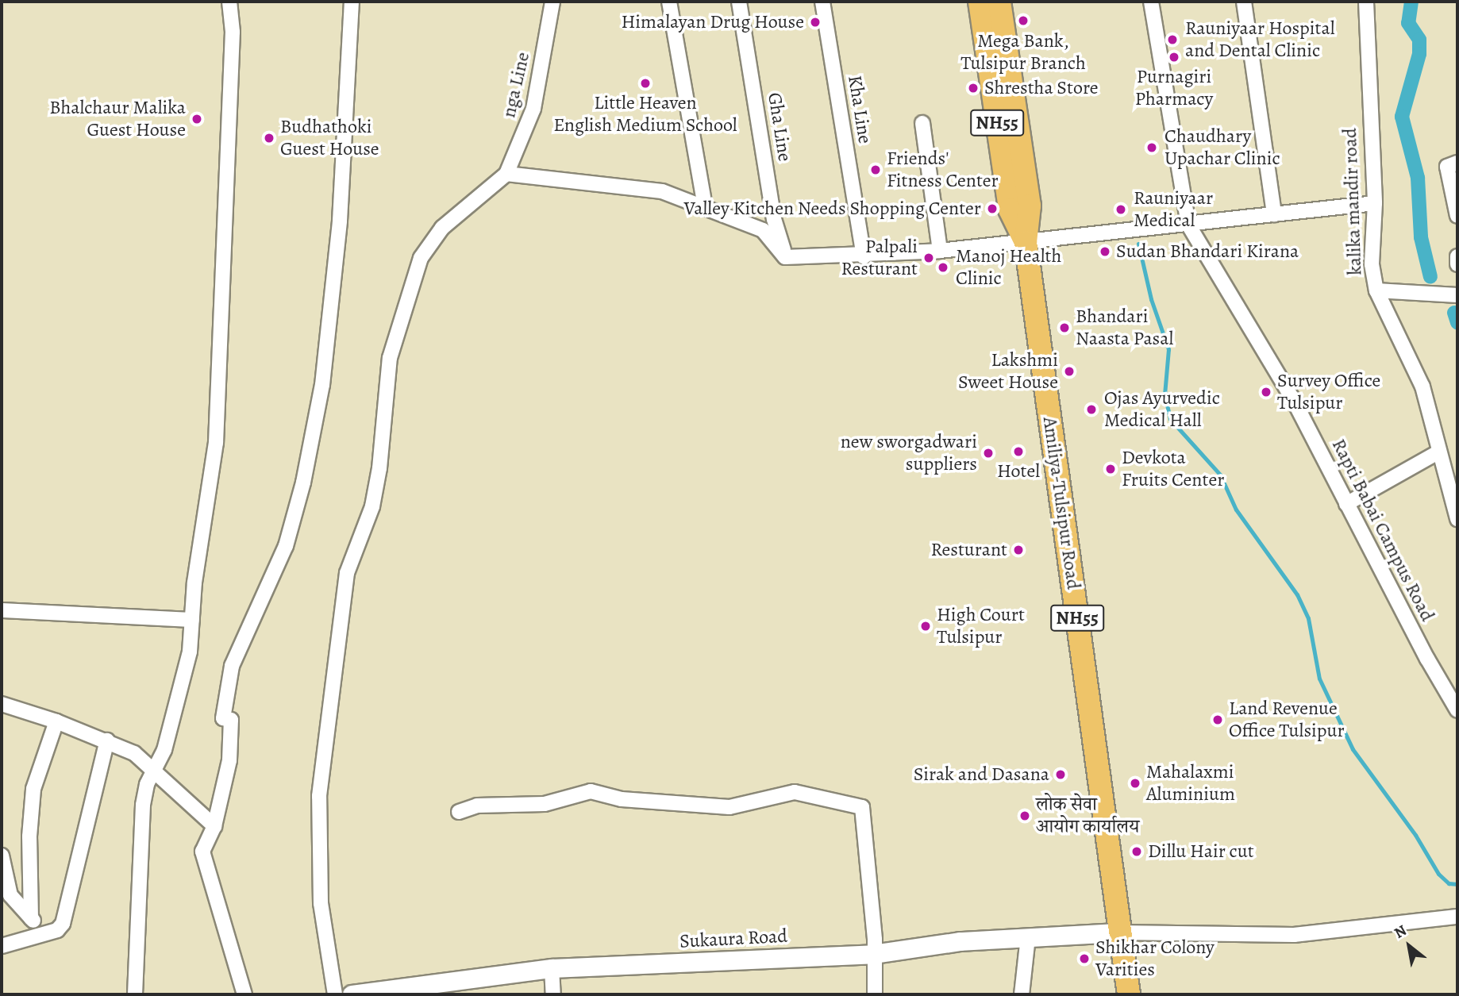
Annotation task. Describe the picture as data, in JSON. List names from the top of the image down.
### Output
{
  "streets": {
    "main road": ["NH55", "Amiliya-Tulsipur Road"],
    "street": [
      "nga Line",
      "Kha Line",
      "Gha Line",
      "kalika mandir road",
      "Rapti Babai Campus Road",
      "Sukaura Road"
    ]
  },
  "crossings": [
    ["NH55", "Amiliya-Tulsipur Road"],
    ["Amiliya-Tulsipur Road", "Sukaura Road"]
  ],
  "places": [
    "Mega Bank, Tulsipur Branch",
    "Himalayan Drug House",
    "Rauniyaar Hospital and Dental Clinic",
    "Purnagiri Pharmacy",
    "Little Heaven English Medium School",
    "Shrestha Store",
    "Bhalchaur Malika Guest House",
    "Budhathoki Guest House",
    "Chaudhary Upachar Clinic",
    "Friends' Fitness Center",
    "Valley Kitchen Needs Shopping Center",
    "Rauniyaar Medical",
    "Sudan Bhandari Kirana",
    "Palpali Resturant",
    "Manoj Health Clinic",
    "Bhandari Naasta Pasal",
    "Lakshmi Sweet House",
    "Survey Office Tulsipur",
    "Ojas Ayurvedic Medical Hall",
    "Hotel",
    "new sworgadwari suppliers",
    "Devkota Fruits Center",
    "Resturant",
    "High Court Tulsipur",
    "Land Revenue Office Tulsipur",
    "Sirak and Dasana",
    "Mahalaxmi Aluminium",
    "लोक सेवा आयोग कार्यालय",
    "Dillu Hair cut",
    "Shikhar Colony Varities"
  ],
  "north": "top left"
}
